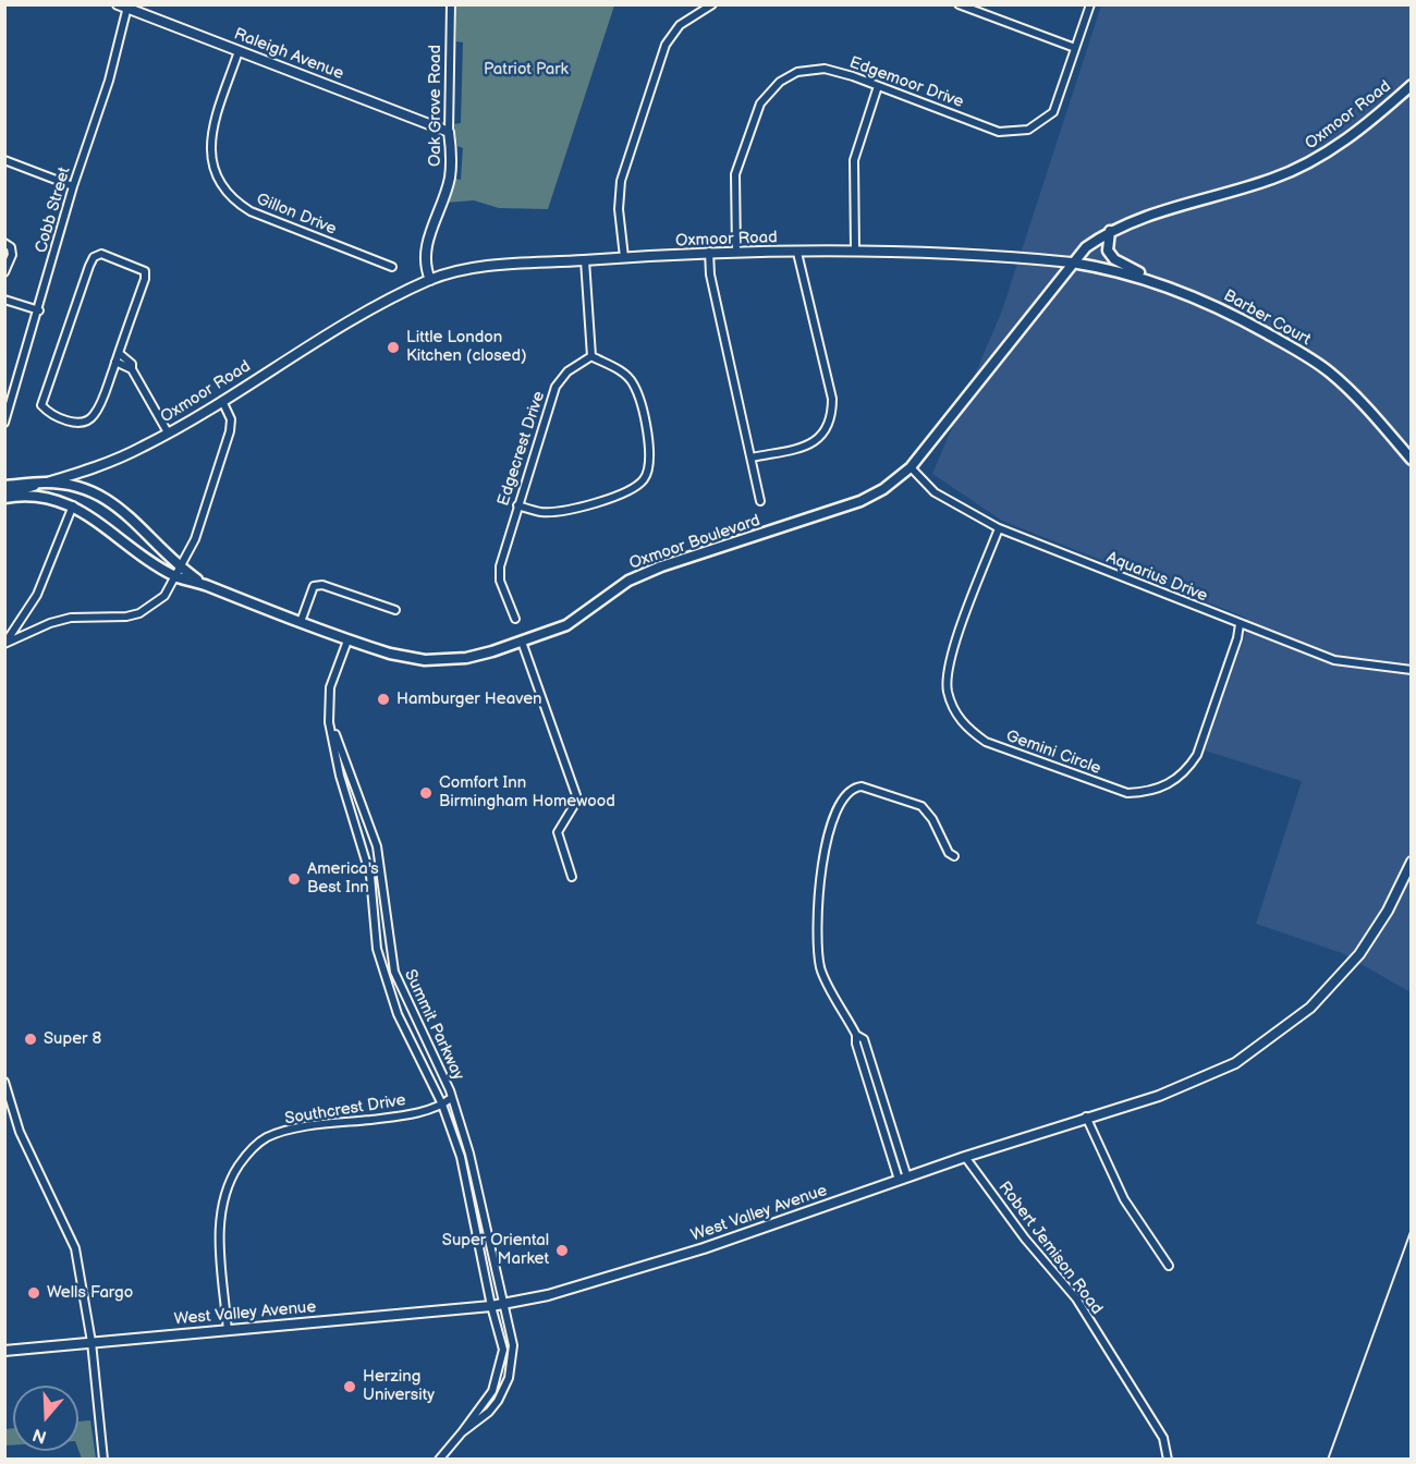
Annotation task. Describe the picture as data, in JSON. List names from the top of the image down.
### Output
{
  "streets": {
    "main road": ["Oxmoor Road", "Barber Court", "Oxmoor Boulevard"],
    "street": [
      "Raleigh Avenue",
      "Edgemoor Drive",
      "Oak Grove Road",
      "Cobb Street",
      "Gillon Drive",
      "Edgecrest Drive",
      "Aquarius Drive",
      "Gemini Circle",
      "Summit Parkway",
      "Southcrest Drive",
      "West Valley Avenue",
      "Robert Jemison Road"
    ]
  },
  "crossings": [
    ["Raleigh Avenue", "Oak Grove Road"],
    ["Raleigh Avenue", "Cobb Street"],
    ["Raleigh Avenue", "Gillon Drive"],
    ["Edgemoor Drive", "Oxmoor Road"],
    ["Oak Grove Road", "Oxmoor Road"],
    ["Oxmoor Road", "Barber Court"],
    ["Oxmoor Road", "Oxmoor Boulevard"],
    ["Barber Court", "Oxmoor Boulevard"],
    ["Oxmoor Boulevard", "Aquarius Drive"],
    ["Oxmoor Boulevard", "Summit Parkway"],
    ["Aquarius Drive", "Gemini Circle"],
    ["Summit Parkway", "Southcrest Drive"],
    ["Summit Parkway", "West Valley Avenue"],
    ["Southcrest Drive", "West Valley Avenue"],
    ["West Valley Avenue", "Robert Jemison Road"]
  ],
  "parks": ["Patriot Park"],
  "places": [
    "Little London Kitchen (closed)",
    "Hamburger Heaven",
    "Comfort Inn Birmingham Homewood",
    "America's Best Inn",
    "Super 8",
    "Super Oriental Market",
    "Wells Fargo",
    "Herzing University"
  ],
  "north": "bottom"
}
